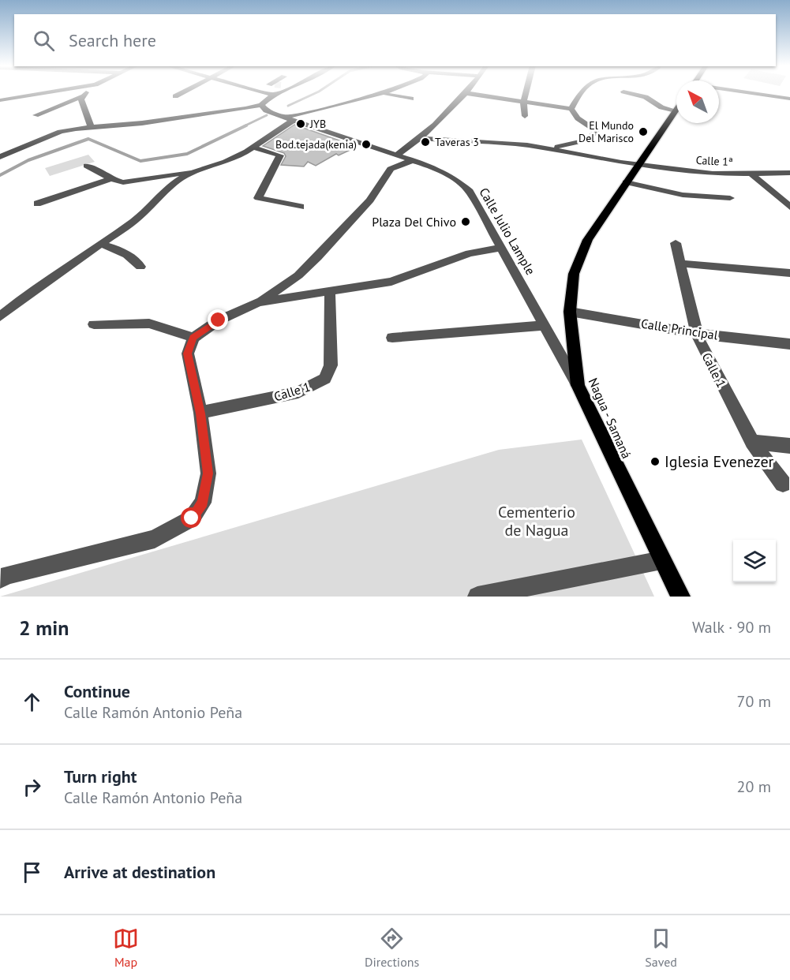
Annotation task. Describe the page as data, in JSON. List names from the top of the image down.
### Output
{
  "streets": {
    "main road": ["Nagua - Samaná"],
    "street": [
      "Calle 1ª",
      "Calle Julio Lample",
      "Calle Principal",
      "Calle 1"
    ]
  },
  "crossings": [
    ["Calle 1ª", "Nagua - Samaná"],
    ["Calle Julio Lample", "Nagua - Samaná"],
    ["Calle Principal", "Calle 1"],
    ["Calle Principal", "Nagua - Samaná"]
  ],
  "parks": ["Cementerio de Nagua"],
  "places": [
    "JYB",
    "El Mundo Del Marisco",
    "Taveras 3",
    "Bod.tejada(kenia)",
    "Plaza Del Chivo",
    "Iglesia Evenezer"
  ],
  "north": "top left",
  "page": {
    "search": "Search here",
    "heading": ["2 min", "Walk · 90 m"],
    "list": [
      ["Continue", "Calle Ramón Antonio Peña", "70 m"],
      ["Turn right", "Calle Ramón Antonio Peña", "20 m"],
      "Arrive at destination"
    ],
    "nav": ["Map", "Directions", "Saved"]
  }
}
